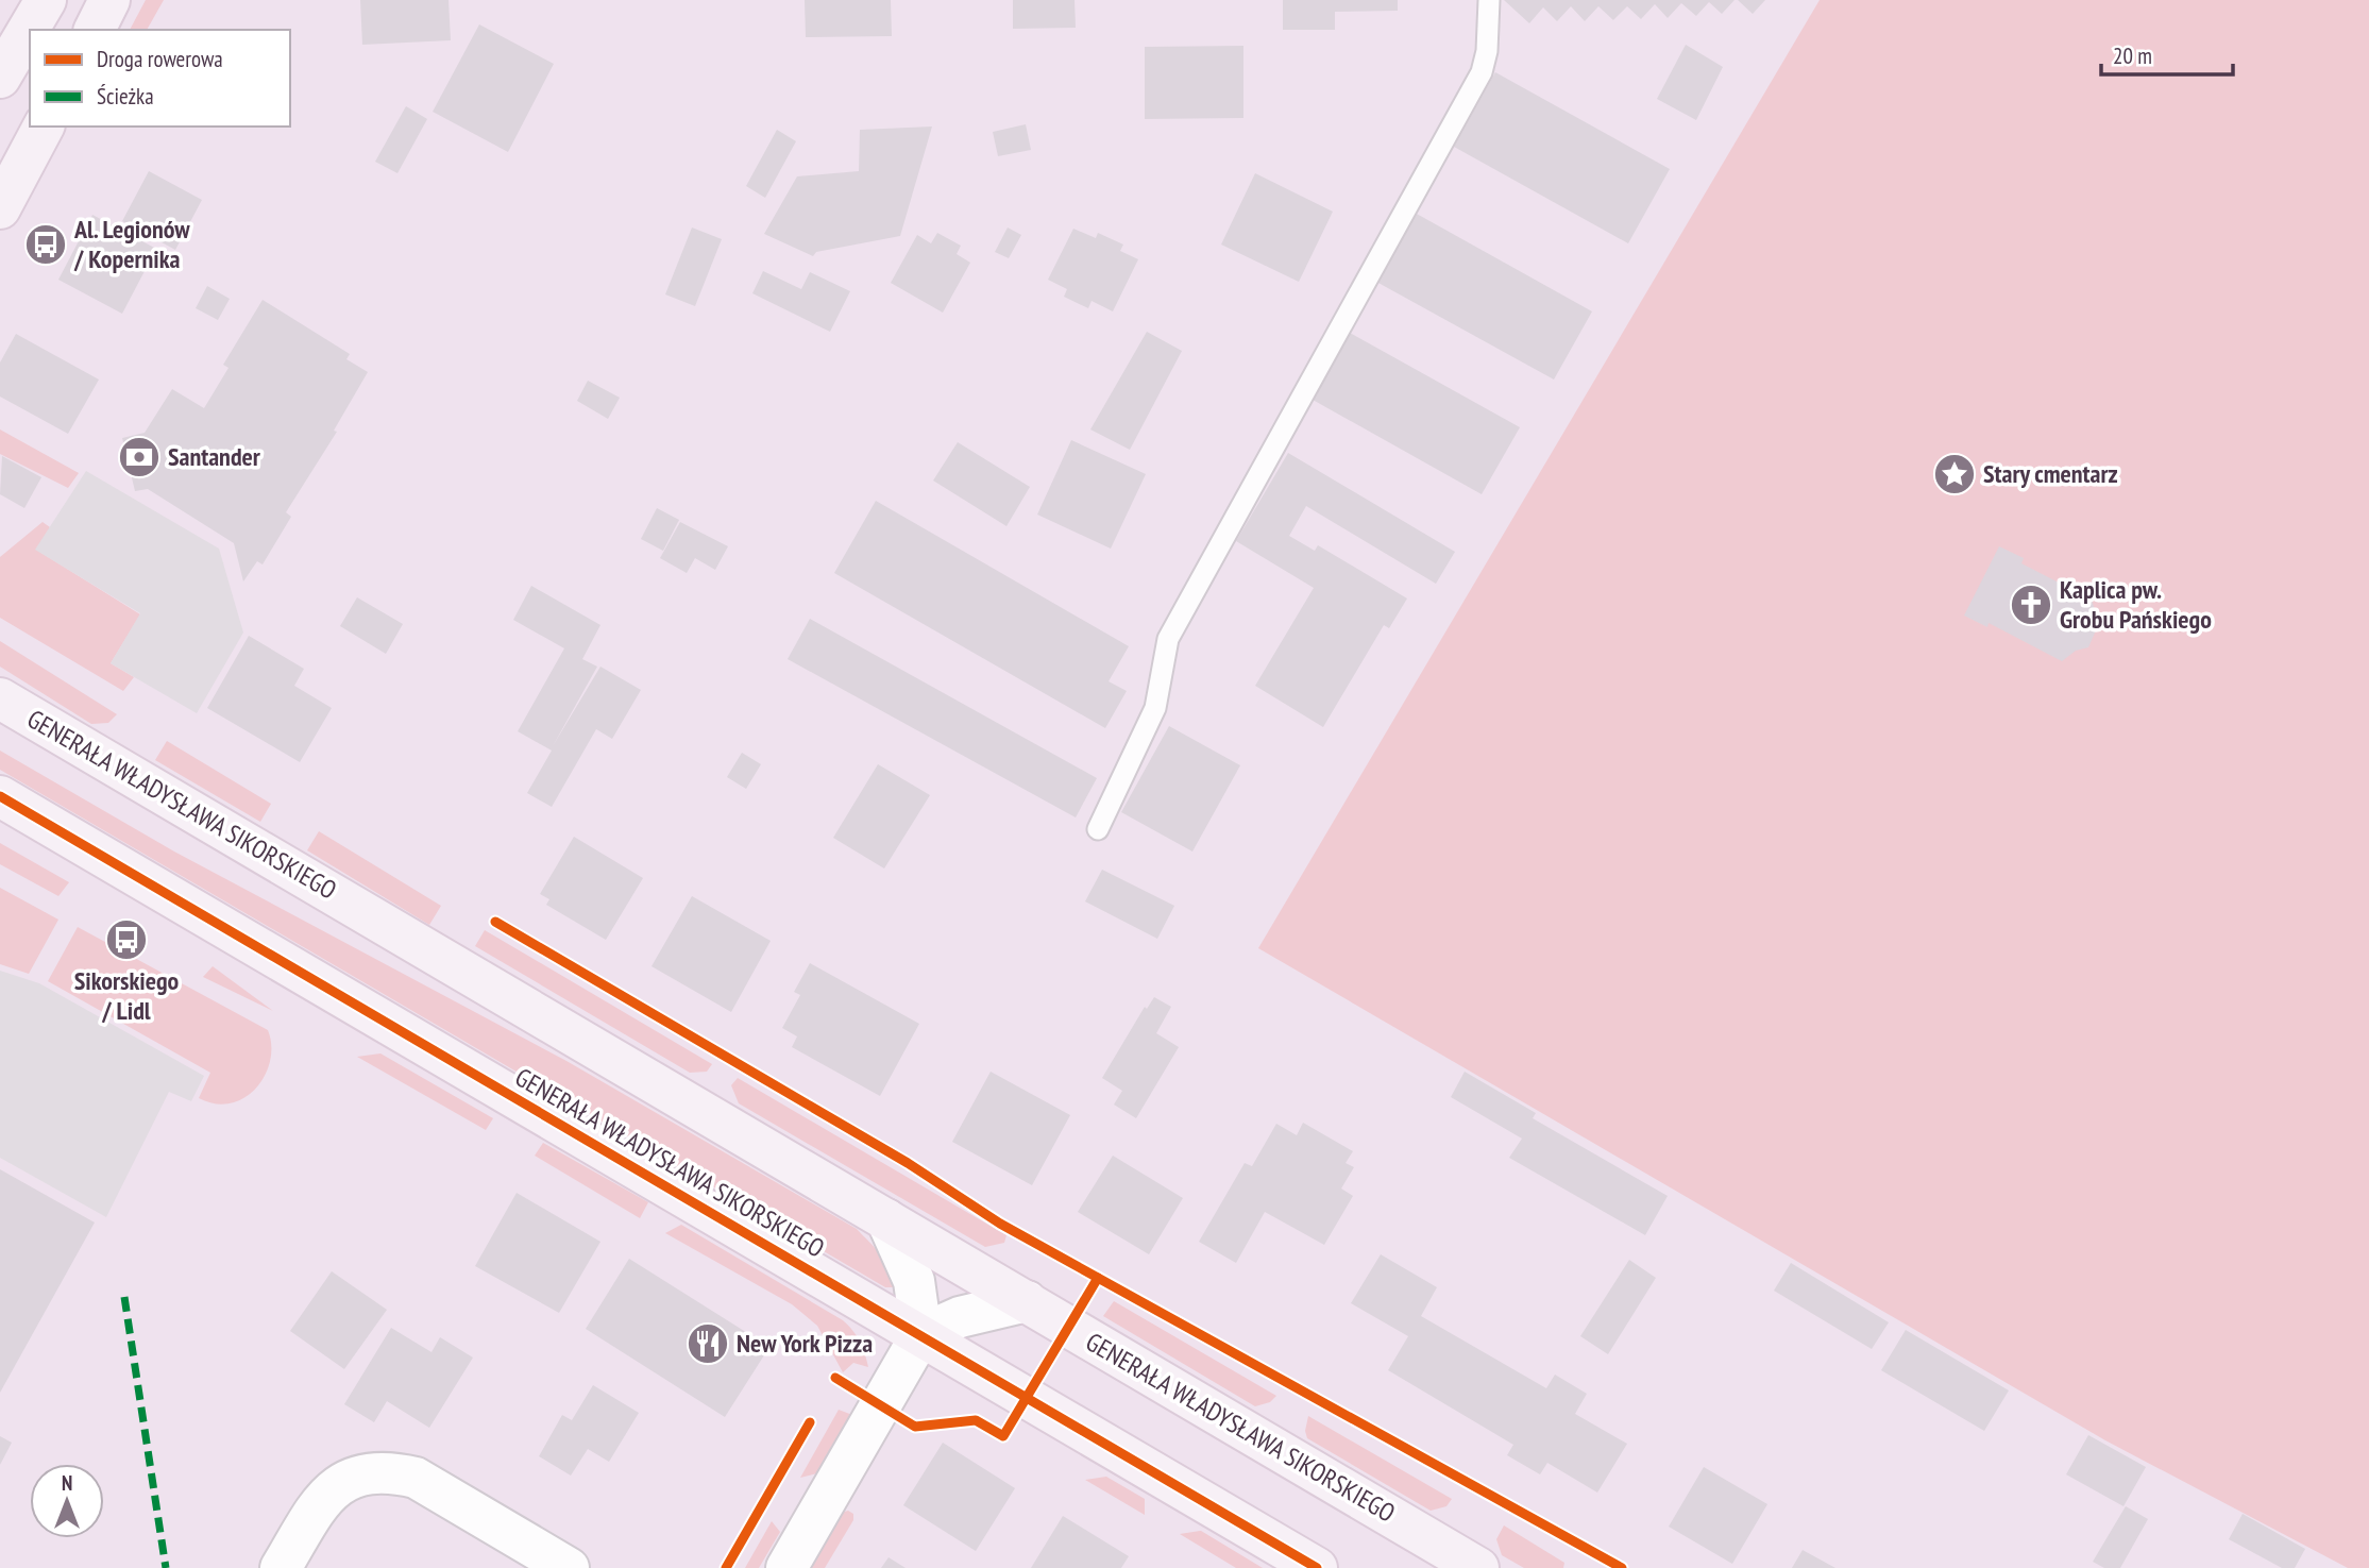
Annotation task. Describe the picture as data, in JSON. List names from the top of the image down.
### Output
{
  "streets": {
    "main road": ["GENERAŁA WŁADYSŁAWA SIKORSKIEGO"]
  },
  "places": {
    "bus stop": ["Al. Legionów / Kopernika", "Sikorskiego / Lidl"],
    "bank": ["Santander"],
    "place": ["Stary cmentarz"],
    "church": ["Kaplica pw. Grobu Pańskiego"],
    "restaurant": ["New York Pizza"]
  },
  "legend": ["Droga rowerowa", "Ścieżka"],
  "scale_bar": "20 m",
  "north": "top"
}
